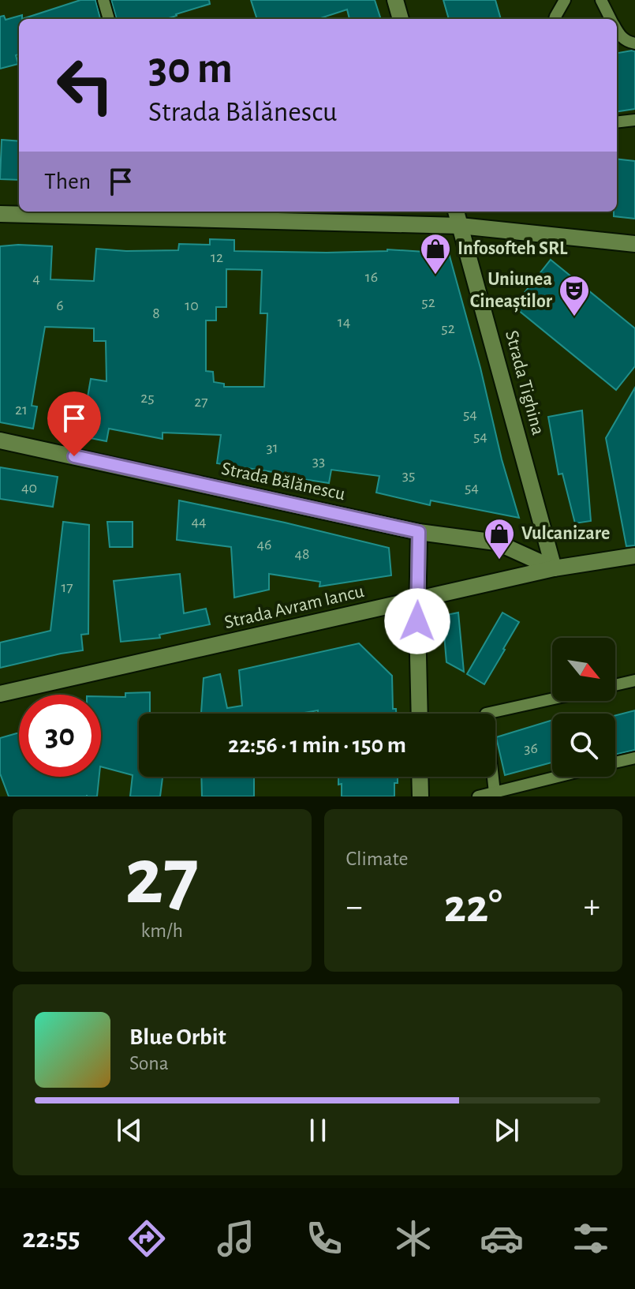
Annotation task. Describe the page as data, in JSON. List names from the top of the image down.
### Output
{
  "streets": {
    "street": ["Strada Tighina", "Strada Bălănescu", "Strada Avram Iancu"]
  },
  "crossings": [
    ["Strada Tighina", "Strada Bălănescu"],
    ["Strada Tighina", "Strada Avram Iancu"],
    ["Strada Bălănescu", "Strada Avram Iancu"]
  ],
  "places": {
    "shop": ["Infosofteh SRL", "Vulcanizare"],
    "theatre": ["Uniunea Cineaștilor"]
  },
  "house_numbers": [
    "12",
    "16",
    "4",
    "52",
    "6",
    "10",
    "8",
    "14",
    "52",
    "25",
    "27",
    "21",
    "54",
    "54",
    "31",
    "33",
    "35",
    "40",
    "54",
    "44",
    "46",
    "48",
    "17",
    "36"
  ],
  "north": "bottom right",
  "page": {
    "turn": ["30 m", "Strada Bălănescu"],
    "then": "Then",
    "limit": "30",
    "trip": "22:56 · 1 min · 150 m",
    "tile": [
      ["27", "km/h"],
      "Climate"
    ],
    "heat": ["−", "22°", "+"],
    "song": ["Blue Orbit", "Sona"],
    "tabs": "22:55"
  }
}
